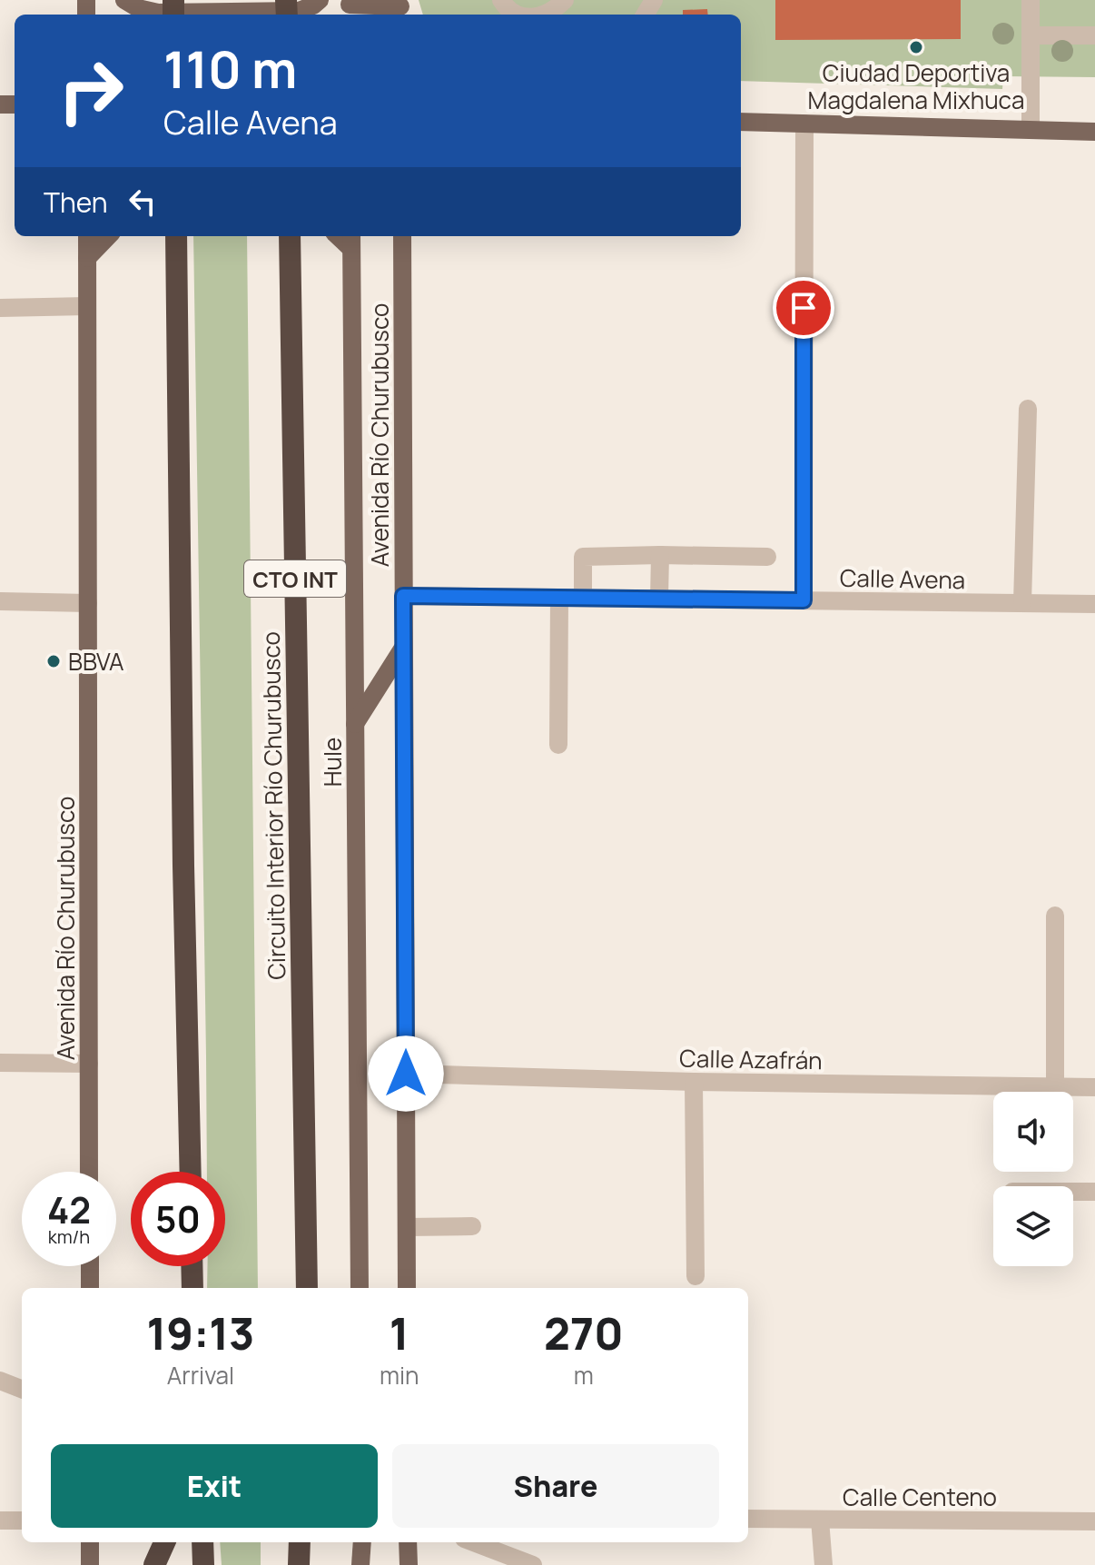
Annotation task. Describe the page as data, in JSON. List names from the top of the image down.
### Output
{
  "streets": {
    "highway": ["CTO INT", "Circuito Interior Río Churubusco"],
    "main road": ["Avenida Río Churubusco", "Hule"],
    "street": ["Calle Avena", "Calle Azafrán", "Calle Centeno"]
  },
  "crossings": [
    ["Avenida Río Churubusco", "Calle Avena"],
    ["Avenida Río Churubusco", "Calle Azafrán"]
  ],
  "places": ["Ciudad Deportiva Magdalena Mixhuca", "BBVA"],
  "page": {
    "turn": ["110 m", "Calle Avena"],
    "then": "Then",
    "speed": "42 km/h",
    "limit": "50",
    "eta": [
      "19:13",
      "Arrival",
      "1",
      "min",
      "270",
      "m"
    ],
    "buttons": ["Exit", "Share"]
  }
}
